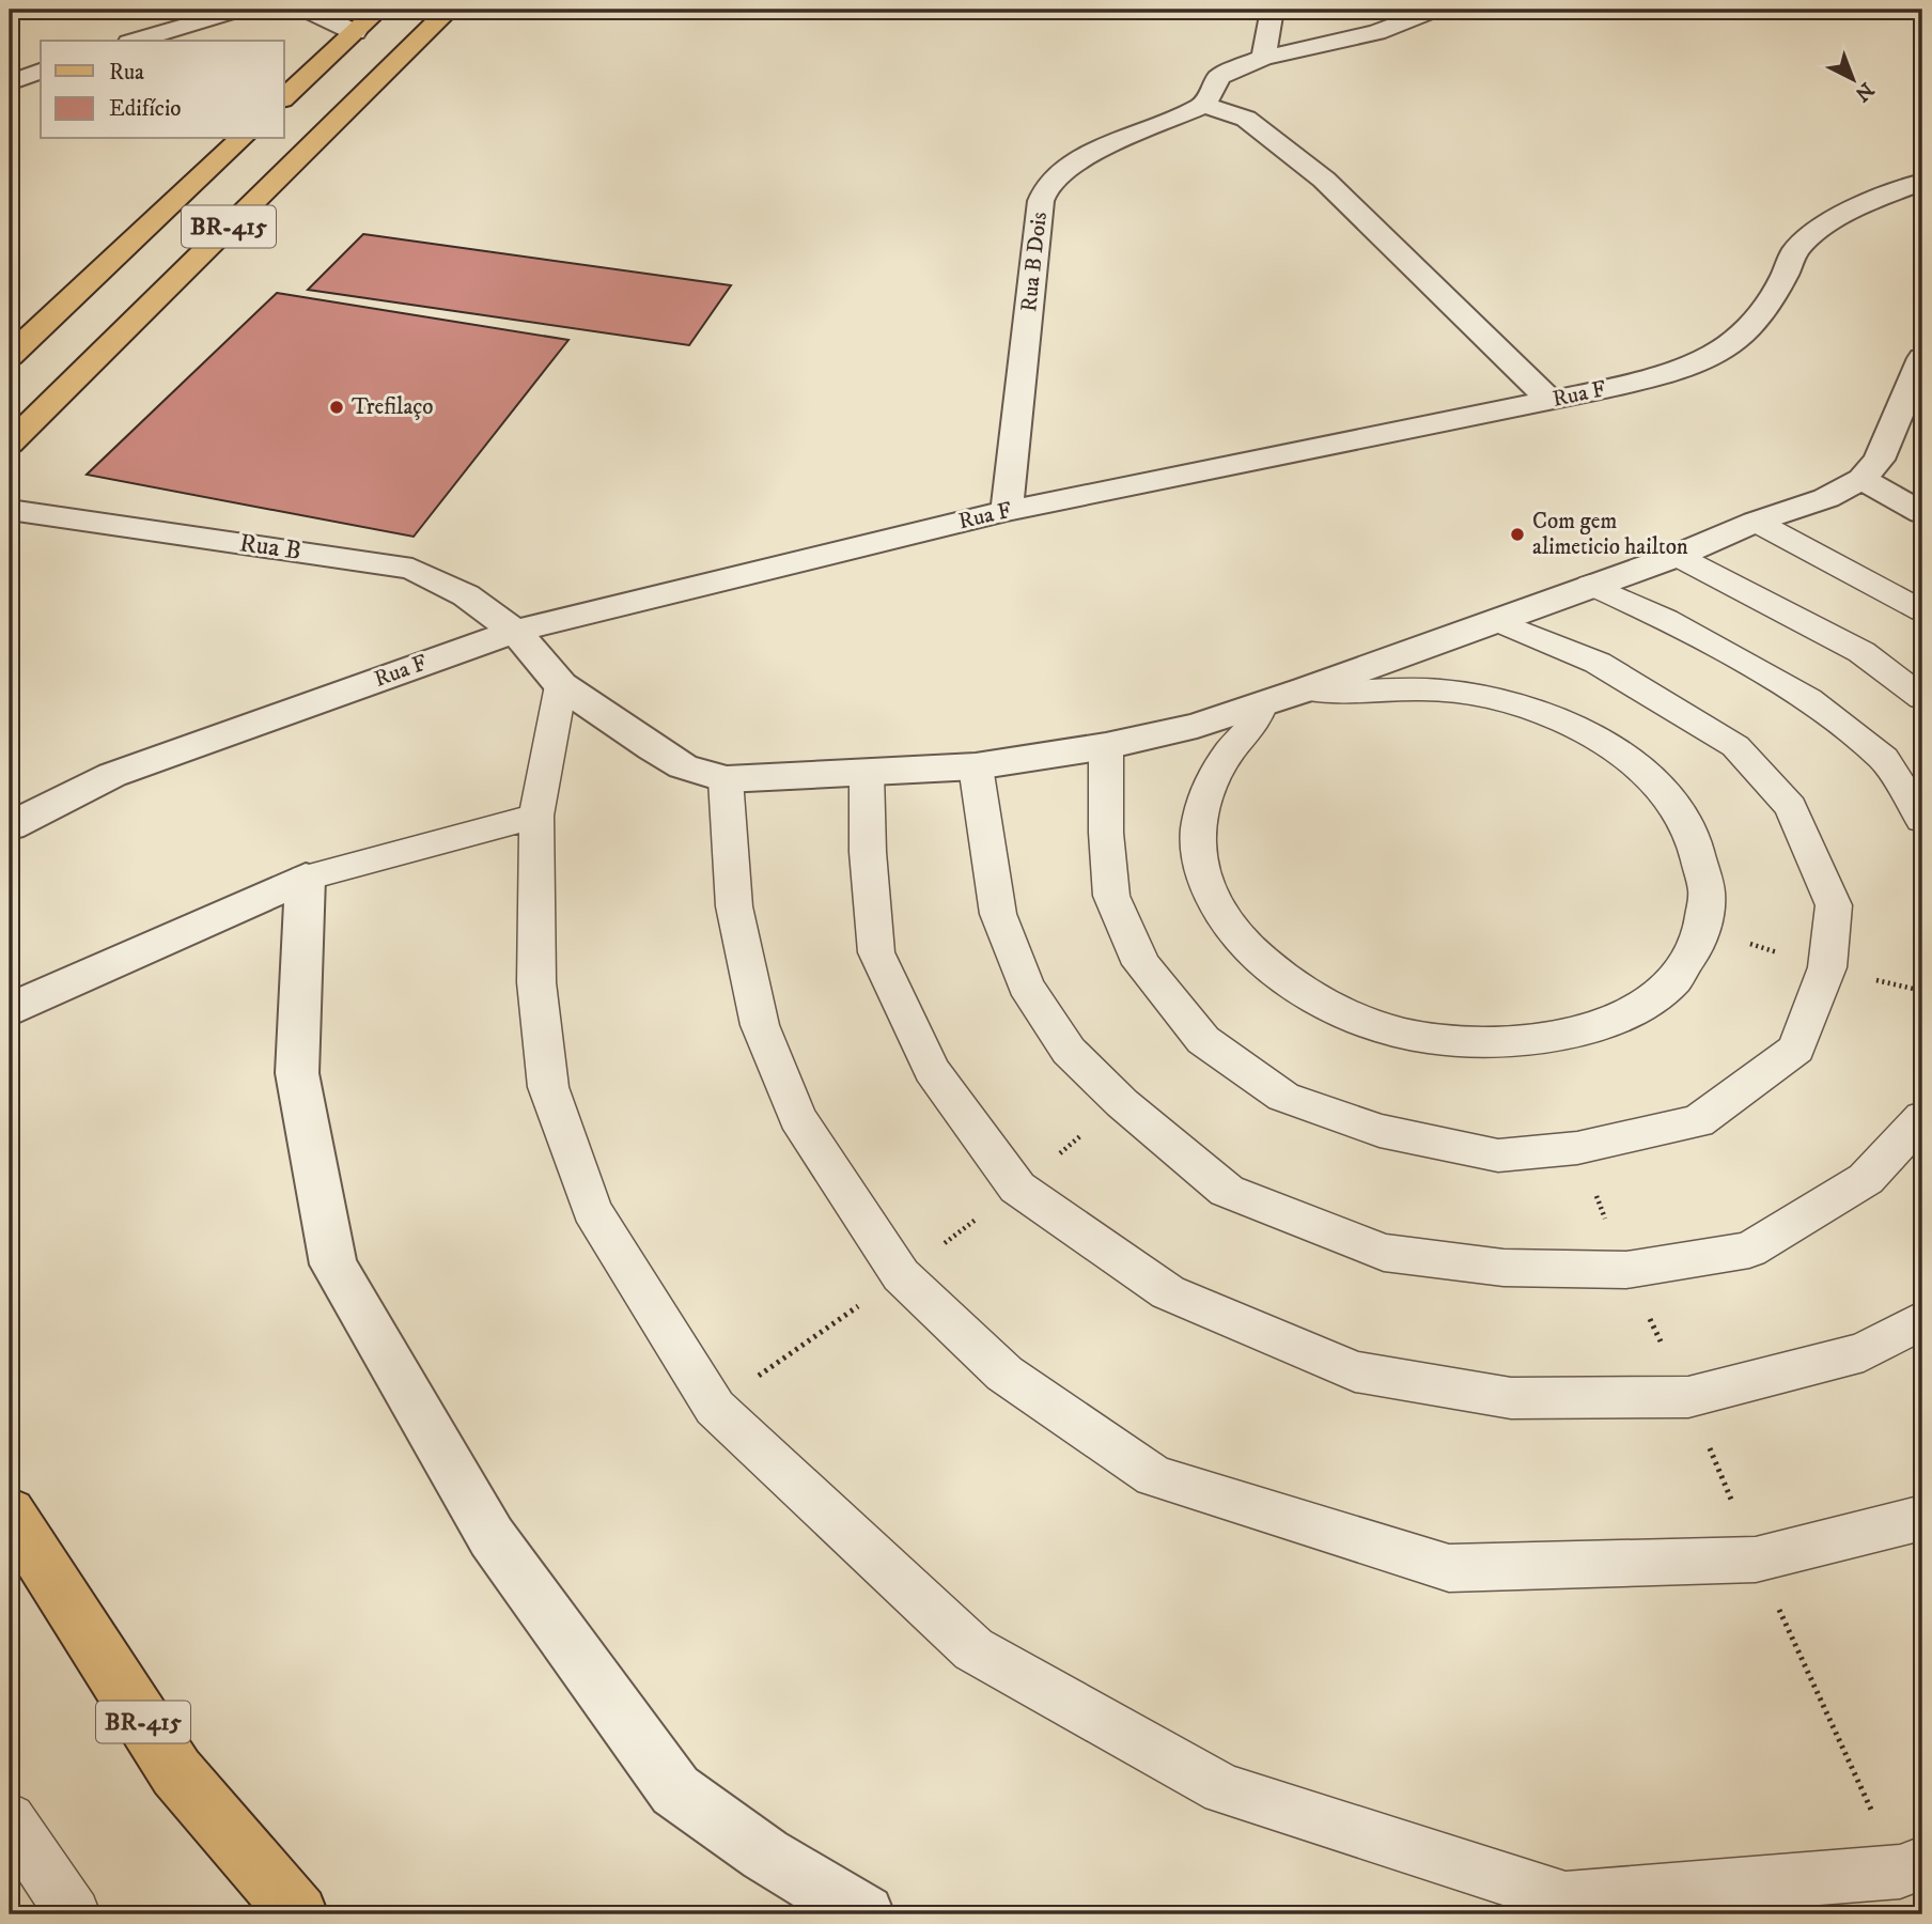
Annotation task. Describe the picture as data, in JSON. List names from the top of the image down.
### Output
{
  "streets": {
    "main road": ["BR-415"],
    "street": ["Rua B Dois", "Rua F", "Rua B"]
  },
  "crossings": [
    ["Rua B Dois", "Rua F"],
    ["Rua F", "Rua B"]
  ],
  "places": ["Trefilaço", "Com gem alimeticio hailton"],
  "legend": ["Rua", "Edifício"],
  "north": "bottom right"
}
